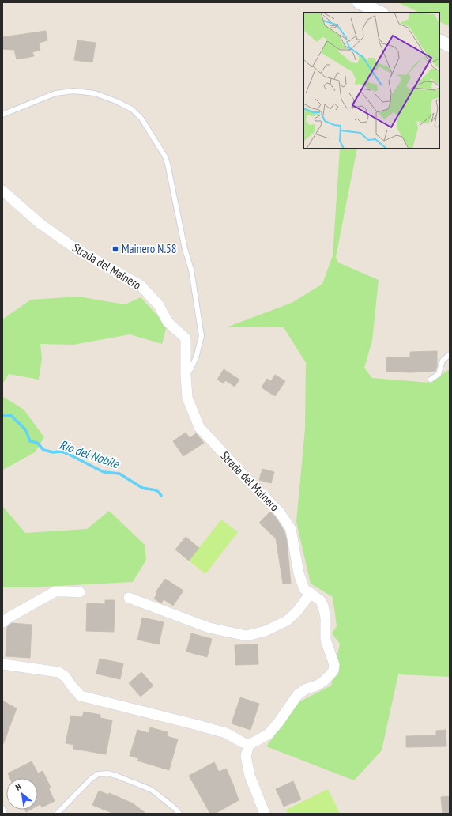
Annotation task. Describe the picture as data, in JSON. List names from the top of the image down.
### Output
{
  "streets": {
    "street": ["Strada del Mainero"]
  },
  "water": ["Rio del Nobile"],
  "places": {
    "transit": ["Mainero N.58"]
  },
  "north": "top left"
}
